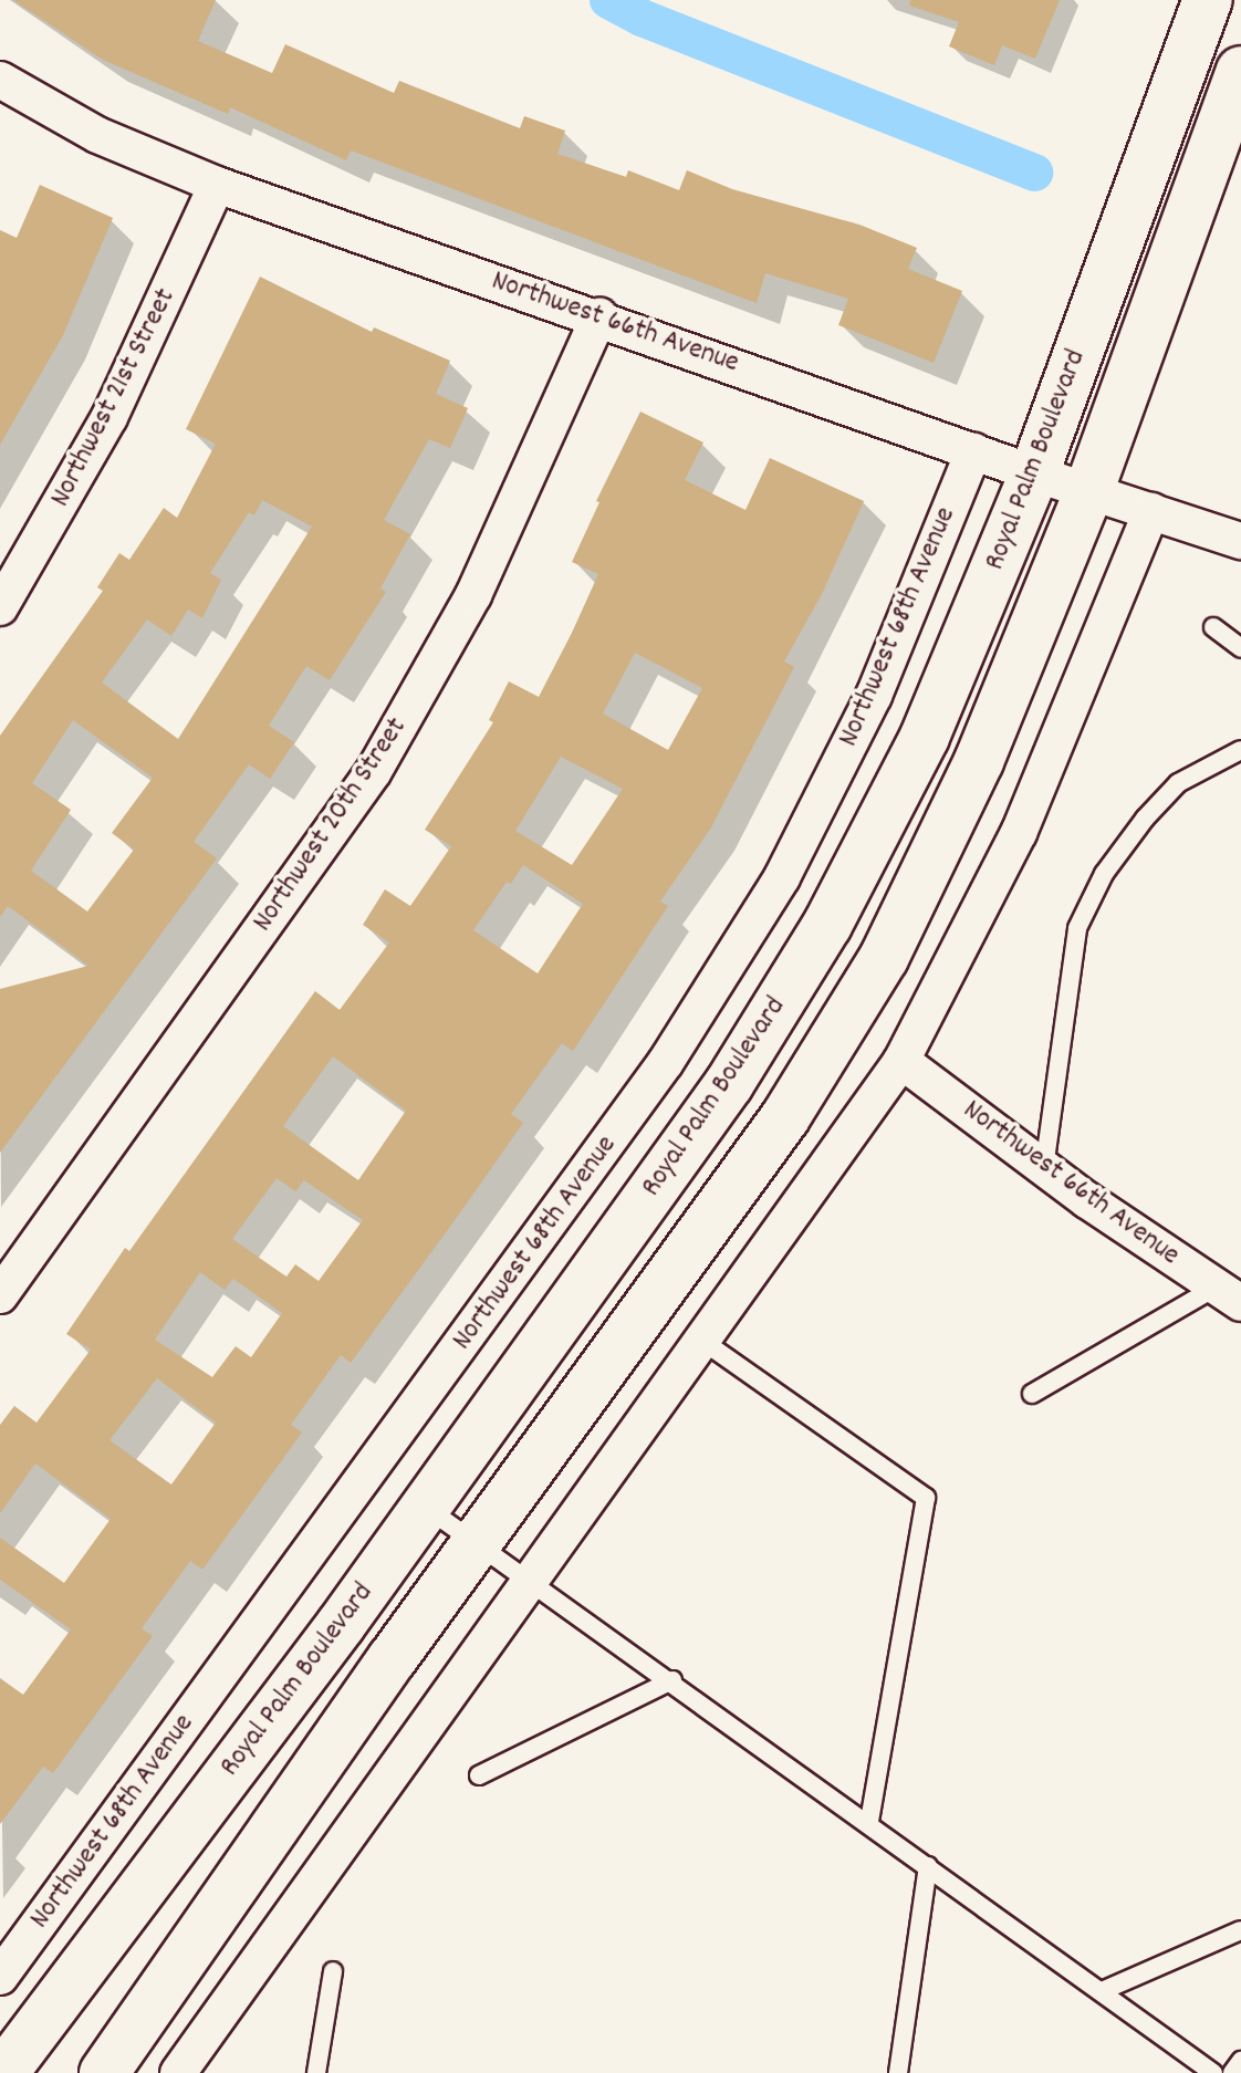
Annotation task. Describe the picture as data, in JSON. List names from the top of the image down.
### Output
{
  "streets": {
    "main road": ["Royal Palm Boulevard"],
    "street": [
      "Northwest 66th Avenue",
      "Northwest 21st Street",
      "Northwest 68th Avenue",
      "Northwest 20th Street"
    ]
  },
  "crossings": [
    ["Northwest 66th Avenue", "Northwest 21st Street"],
    ["Northwest 66th Avenue", "Royal Palm Boulevard"],
    ["Northwest 66th Avenue", "Northwest 68th Avenue"],
    ["Northwest 66th Avenue", "Northwest 20th Street"]
  ]
}
